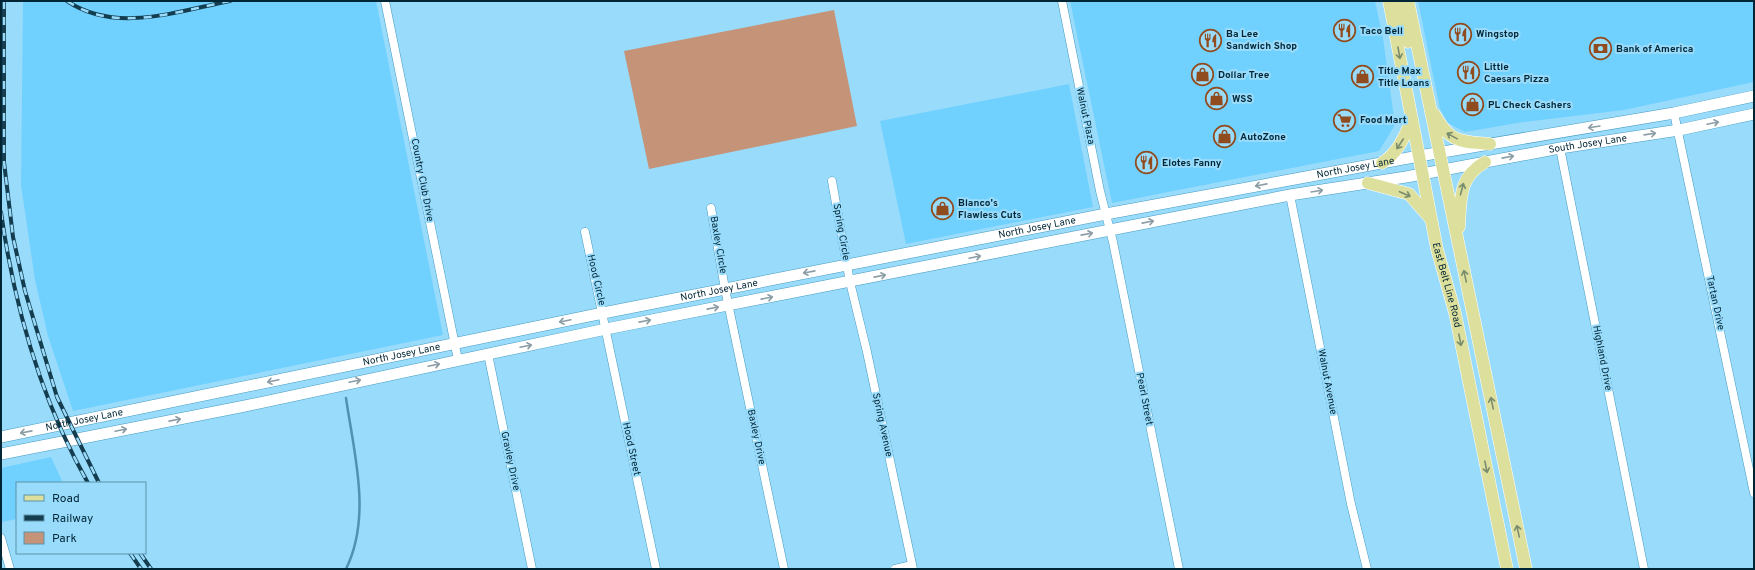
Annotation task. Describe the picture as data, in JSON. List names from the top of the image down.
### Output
{
  "streets": {
    "main road": ["South Josey Lane", "North Josey Lane", "East Belt Line Road"],
    "street": [
      "Walnut Plaza",
      "Country Club Drive",
      "Spring Circle",
      "Baxley Circle",
      "Hood Circle",
      "Tartan Drive",
      "Highland Drive",
      "Walnut Avenue",
      "Pearl Street",
      "Spring Avenue",
      "Baxley Drive",
      "Hood Street",
      "Gravley Drive"
    ]
  },
  "crossings": [
    ["Walnut Plaza", "North Josey Lane"],
    ["Walnut Plaza", "Pearl Street"],
    ["South Josey Lane", "North Josey Lane"],
    ["South Josey Lane", "East Belt Line Road"],
    ["South Josey Lane", "Tartan Drive"],
    ["South Josey Lane", "Highland Drive"],
    ["North Josey Lane", "Country Club Drive"],
    ["North Josey Lane", "Spring Circle"],
    ["North Josey Lane", "Baxley Circle"],
    ["North Josey Lane", "Hood Circle"],
    ["North Josey Lane", "East Belt Line Road"],
    ["North Josey Lane", "Walnut Avenue"],
    ["North Josey Lane", "Pearl Street"],
    ["North Josey Lane", "Spring Avenue"],
    ["North Josey Lane", "Baxley Drive"],
    ["North Josey Lane", "Hood Street"],
    ["North Josey Lane", "Gravley Drive"],
    ["Spring Circle", "Spring Avenue"],
    ["Baxley Circle", "Baxley Drive"],
    ["Hood Circle", "Hood Street"]
  ],
  "places": {
    "restaurant": [
      "Taco Bell",
      "Wingstop",
      "Ba Lee Sandwich Shop",
      "Little Caesars Pizza",
      "Elotes Fanny"
    ],
    "bank": ["Bank of America"],
    "shop": [
      "Dollar Tree",
      "Title Max Title Loans",
      "WSS",
      "PL Check Cashers",
      "AutoZone",
      "Blanco's Flawless Cuts"
    ],
    "supermarket": ["Food Mart"]
  },
  "legend": ["Road", "Railway", "Park"]
}
